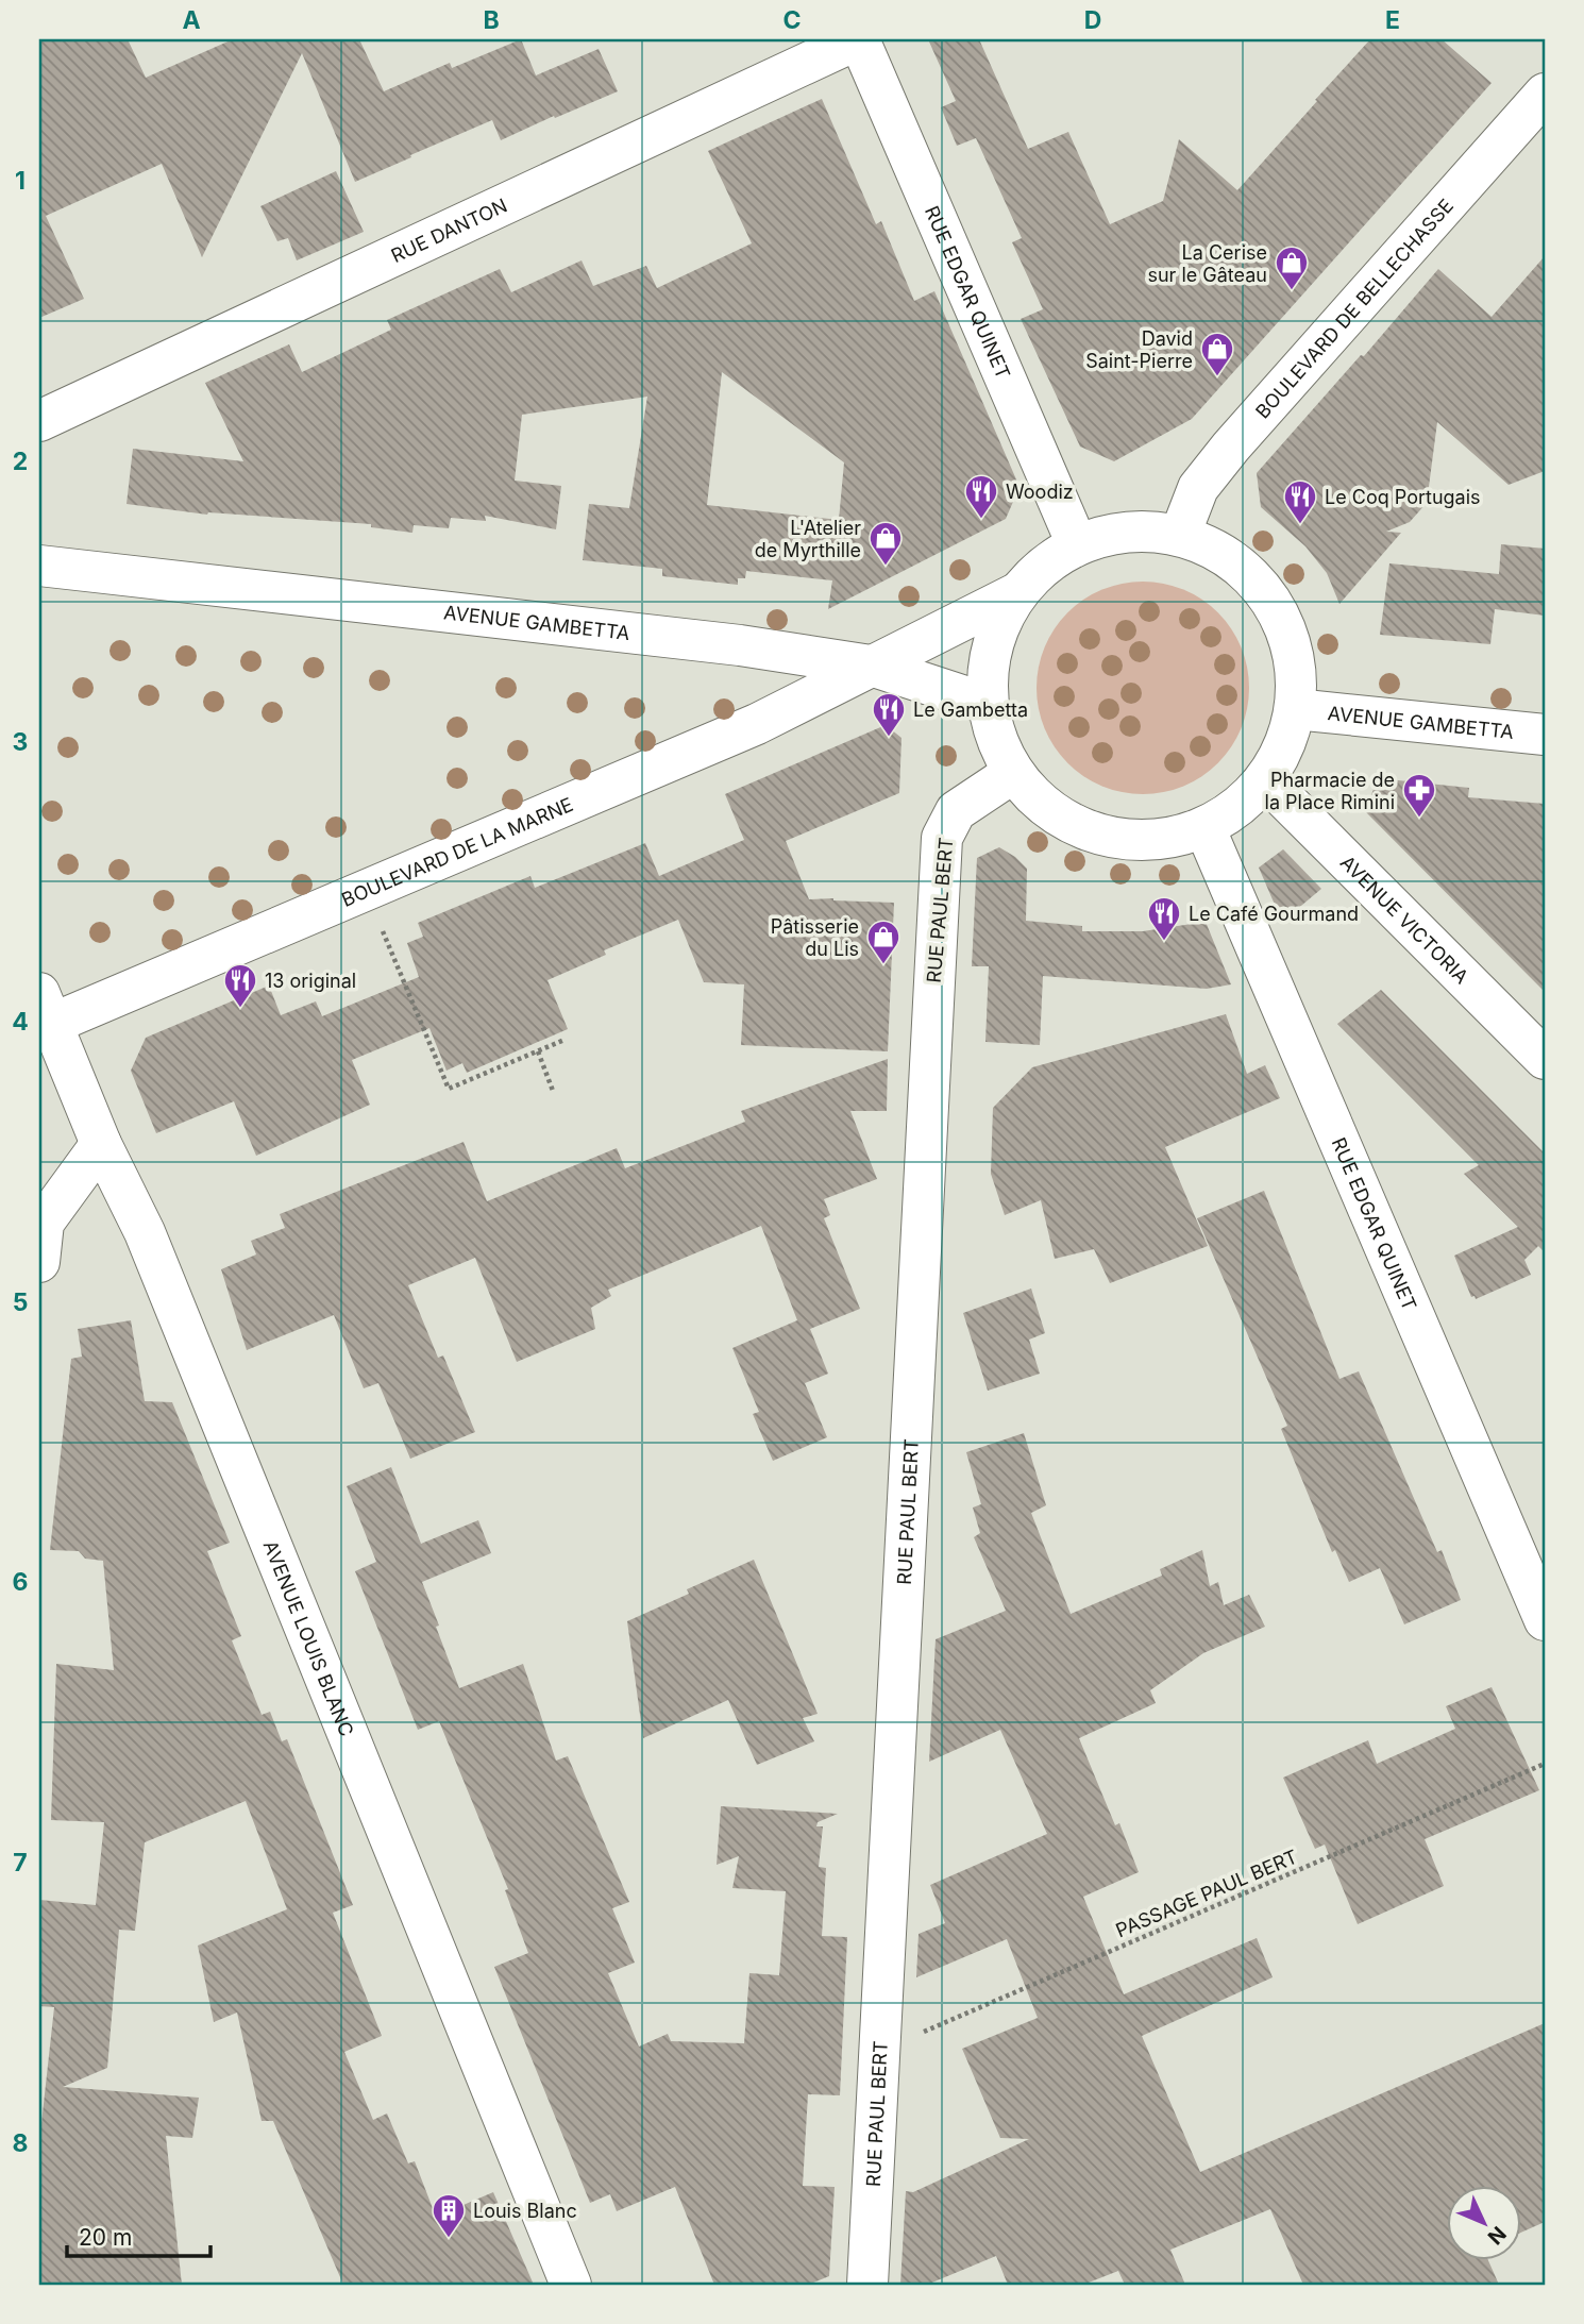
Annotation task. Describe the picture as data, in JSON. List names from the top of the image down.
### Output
{
  "streets": {
    "street": [
      "RUE DANTON",
      "RUE EDGAR QUINET",
      "BOULEVARD DE BELLECHASSE",
      "AVENUE GAMBETTA",
      "BOULEVARD DE LA MARNE",
      "RUE PAUL BERT",
      "AVENUE VICTORIA",
      "AVENUE LOUIS BLANC"
    ],
    "path": ["PASSAGE PAUL BERT"]
  },
  "crossings": [
    ["RUE DANTON", "RUE EDGAR QUINET"],
    ["AVENUE GAMBETTA", "BOULEVARD DE LA MARNE"],
    ["BOULEVARD DE LA MARNE", "AVENUE LOUIS BLANC"],
    ["RUE PAUL BERT", "PASSAGE PAUL BERT"]
  ],
  "places": {
    "shop": [
      "La Cerise sur le Gâteau",
      "David Saint-Pierre",
      "L'Atelier de Myrthille",
      "Pâtisserie du Lis"
    ],
    "restaurant": [
      "Woodiz",
      "Le Coq Portugais",
      "Le Gambetta",
      "Le Café Gourmand",
      "13 original"
    ],
    "pharmacy": ["Pharmacie de la Place Rimini"],
    "building": ["Louis Blanc"]
  },
  "scale_bar": "20 m",
  "north": "bottom right",
  "grid": {
    "columns": [
      "A",
      "B",
      "C",
      "D",
      "E"
    ],
    "rows": [
      "1",
      "2",
      "3",
      "4",
      "5",
      "6",
      "7",
      "8"
    ]
  }
}
